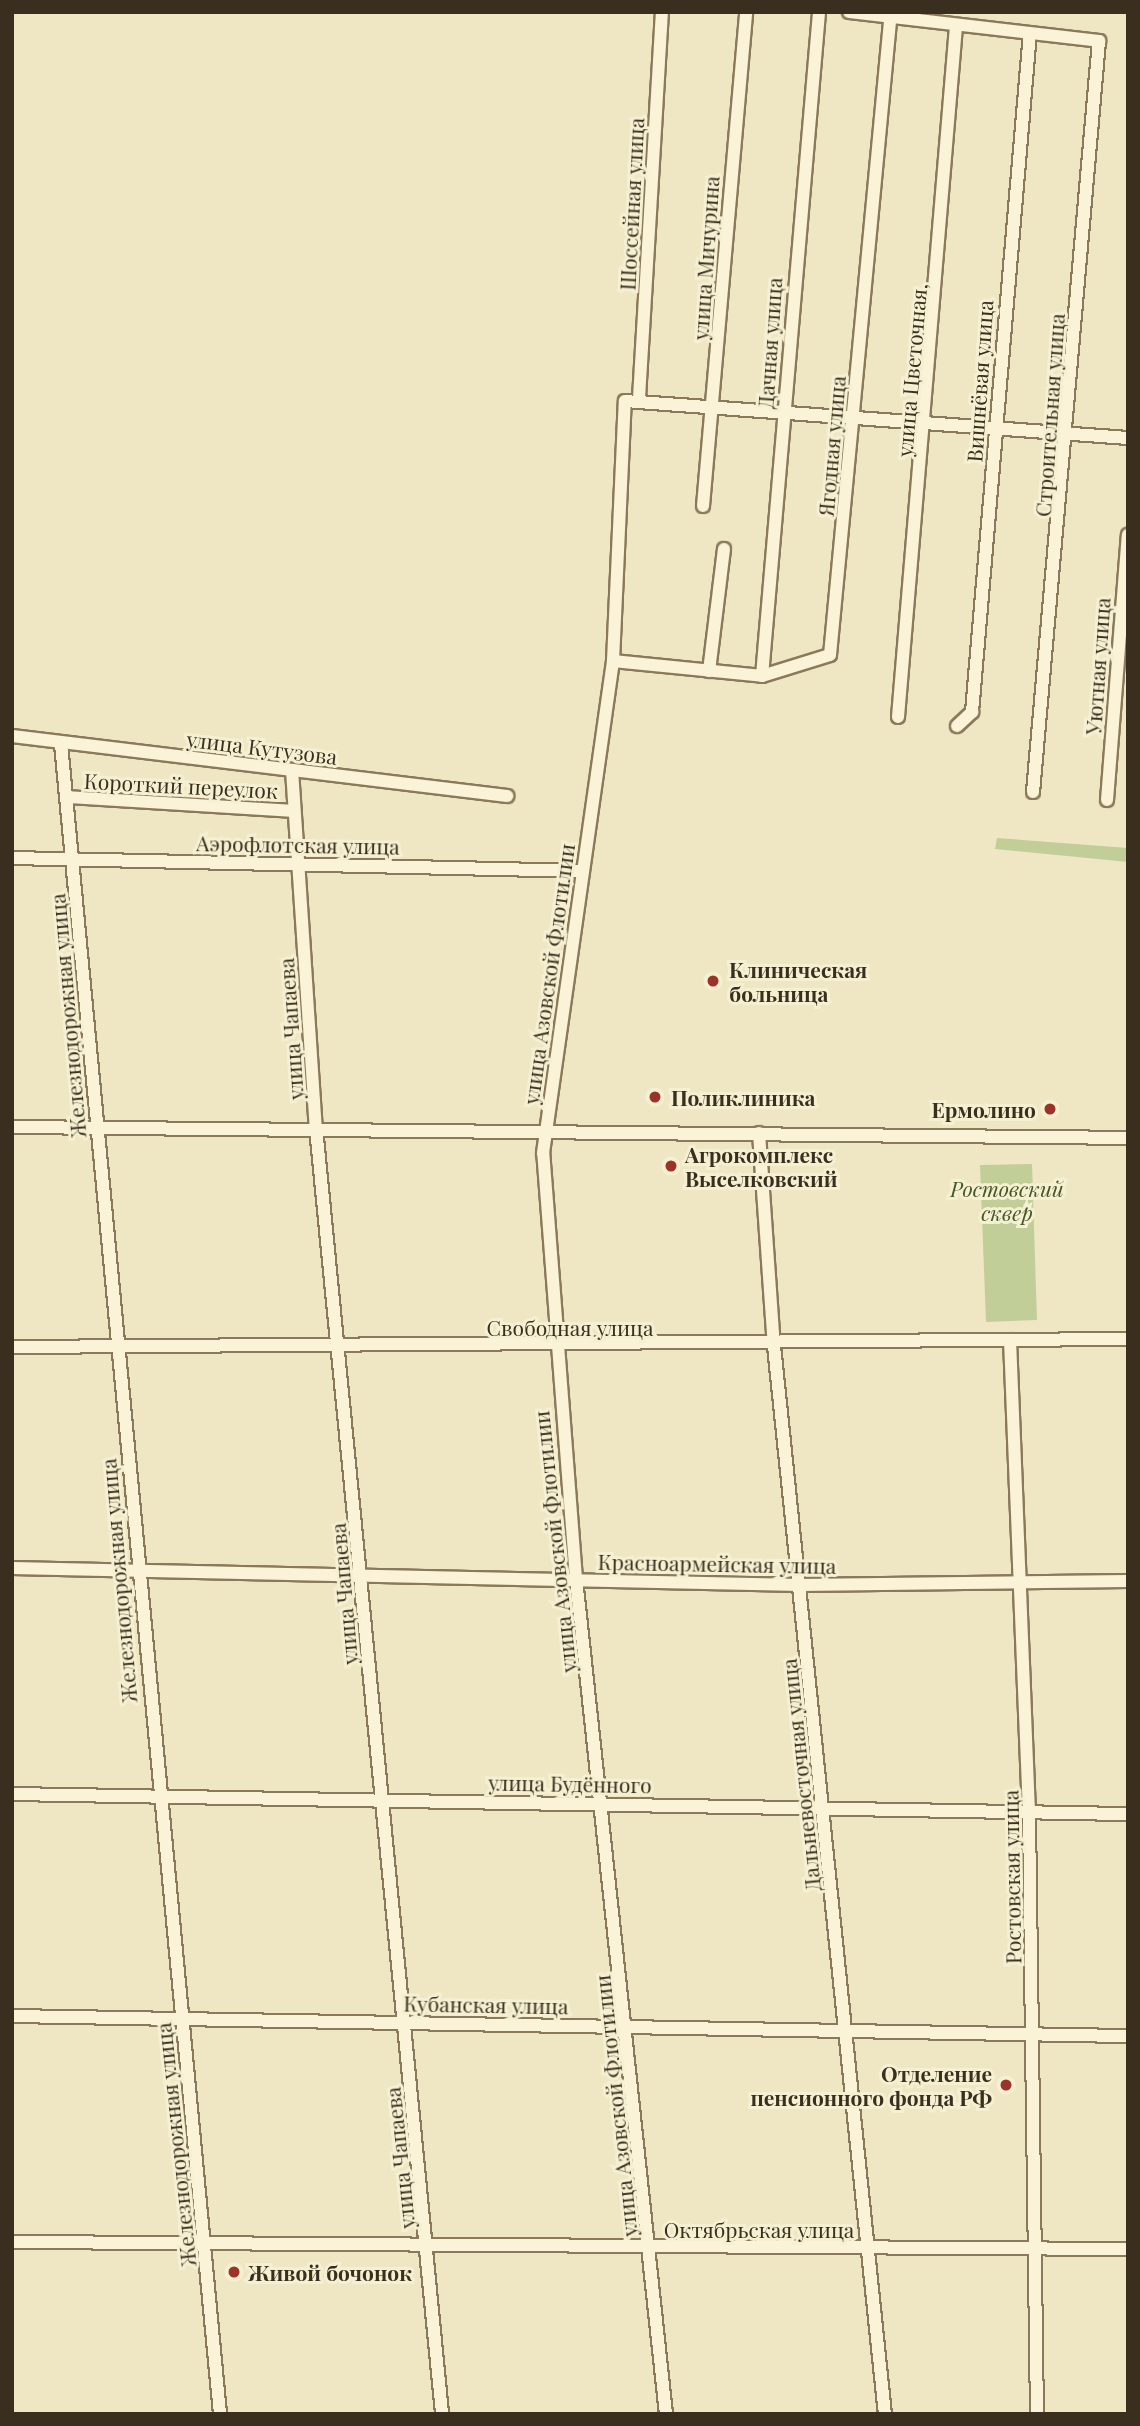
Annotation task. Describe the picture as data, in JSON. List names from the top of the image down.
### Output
{
  "streets": {
    "street": [
      "Шоссейная улица",
      "улица Мичурина",
      "Дачная улица",
      "улица Цветочная,",
      "Вишнёвая улица",
      "Строительная улица",
      "Ягодная улица",
      "Уютная улица",
      "улица Кутузова",
      "Короткий переулок",
      "Аэрофлотская улица",
      "улица Азовской Флотилии",
      "Железнодорожная улица",
      "улица Чапаева",
      "Свободная улица",
      "Красноармейская улица",
      "Дальневосточная улица",
      "улица Будённого",
      "Ростовская улица",
      "Кубанская улица",
      "Октябрьская улица"
    ]
  },
  "crossings": [
    ["Шоссейная улица", "Ягодная улица"],
    ["Шоссейная улица", "улица Азовской Флотилии"],
    ["Дачная улица", "Ягодная улица"],
    ["Вишнёвая улица", "Строительная улица"],
    ["Ягодная улица", "улица Азовской Флотилии"],
    ["улица Кутузова", "Железнодорожная улица"],
    ["улица Кутузова", "улица Чапаева"],
    ["Короткий переулок", "Железнодорожная улица"],
    ["Короткий переулок", "улица Чапаева"],
    ["Аэрофлотская улица", "улица Азовской Флотилии"],
    ["Аэрофлотская улица", "Железнодорожная улица"],
    ["Аэрофлотская улица", "улица Чапаева"],
    ["улица Азовской Флотилии", "Свободная улица"],
    ["улица Азовской Флотилии", "Красноармейская улица"],
    ["улица Азовской Флотилии", "улица Будённого"],
    ["улица Азовской Флотилии", "Кубанская улица"],
    ["улица Азовской Флотилии", "Октябрьская улица"],
    ["Железнодорожная улица", "Свободная улица"],
    ["Железнодорожная улица", "Красноармейская улица"],
    ["Железнодорожная улица", "улица Будённого"],
    ["Железнодорожная улица", "Кубанская улица"],
    ["Железнодорожная улица", "Октябрьская улица"],
    ["улица Чапаева", "Свободная улица"],
    ["улица Чапаева", "Красноармейская улица"],
    ["улица Чапаева", "улица Будённого"],
    ["улица Чапаева", "Кубанская улица"],
    ["улица Чапаева", "Октябрьская улица"],
    ["Свободная улица", "Дальневосточная улица"],
    ["Свободная улица", "Ростовская улица"],
    ["Красноармейская улица", "Дальневосточная улица"],
    ["Красноармейская улица", "Ростовская улица"],
    ["Дальневосточная улица", "улица Будённого"],
    ["Дальневосточная улица", "Кубанская улица"],
    ["Дальневосточная улица", "Октябрьская улица"],
    ["улица Будённого", "Ростовская улица"],
    ["Ростовская улица", "Кубанская улица"],
    ["Ростовская улица", "Октябрьская улица"]
  ],
  "parks": ["Ростовский сквер"],
  "places": [
    "Клиническая больница",
    "Поликлиника",
    "Ермолино",
    "Агрокомплекс Выселковский",
    "Отделение пенсионного фонда РФ",
    "Живой бочонок"
  ]
}
